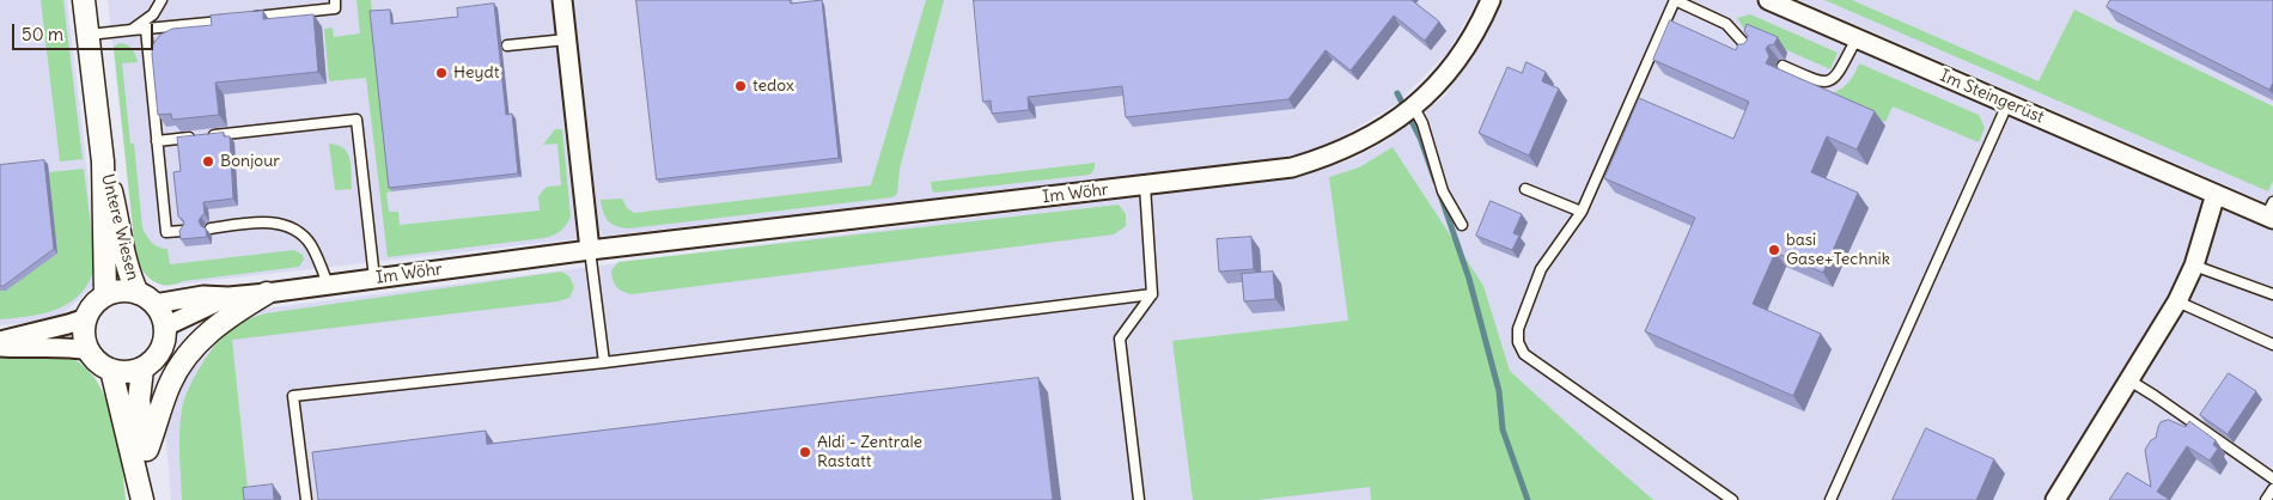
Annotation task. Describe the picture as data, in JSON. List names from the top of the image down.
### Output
{
  "streets": {
    "street": ["Im Steingerüst", "Im Wöhr", "Untere Wiesen"]
  },
  "crossings": [
    ["Im Wöhr", "Untere Wiesen"]
  ],
  "places": [
    "Heydt",
    "tedox",
    "Bonjour",
    "basi Gase+Technik",
    "Aldi - Zentrale Rastatt"
  ],
  "scale_bar": "50 m"
}
